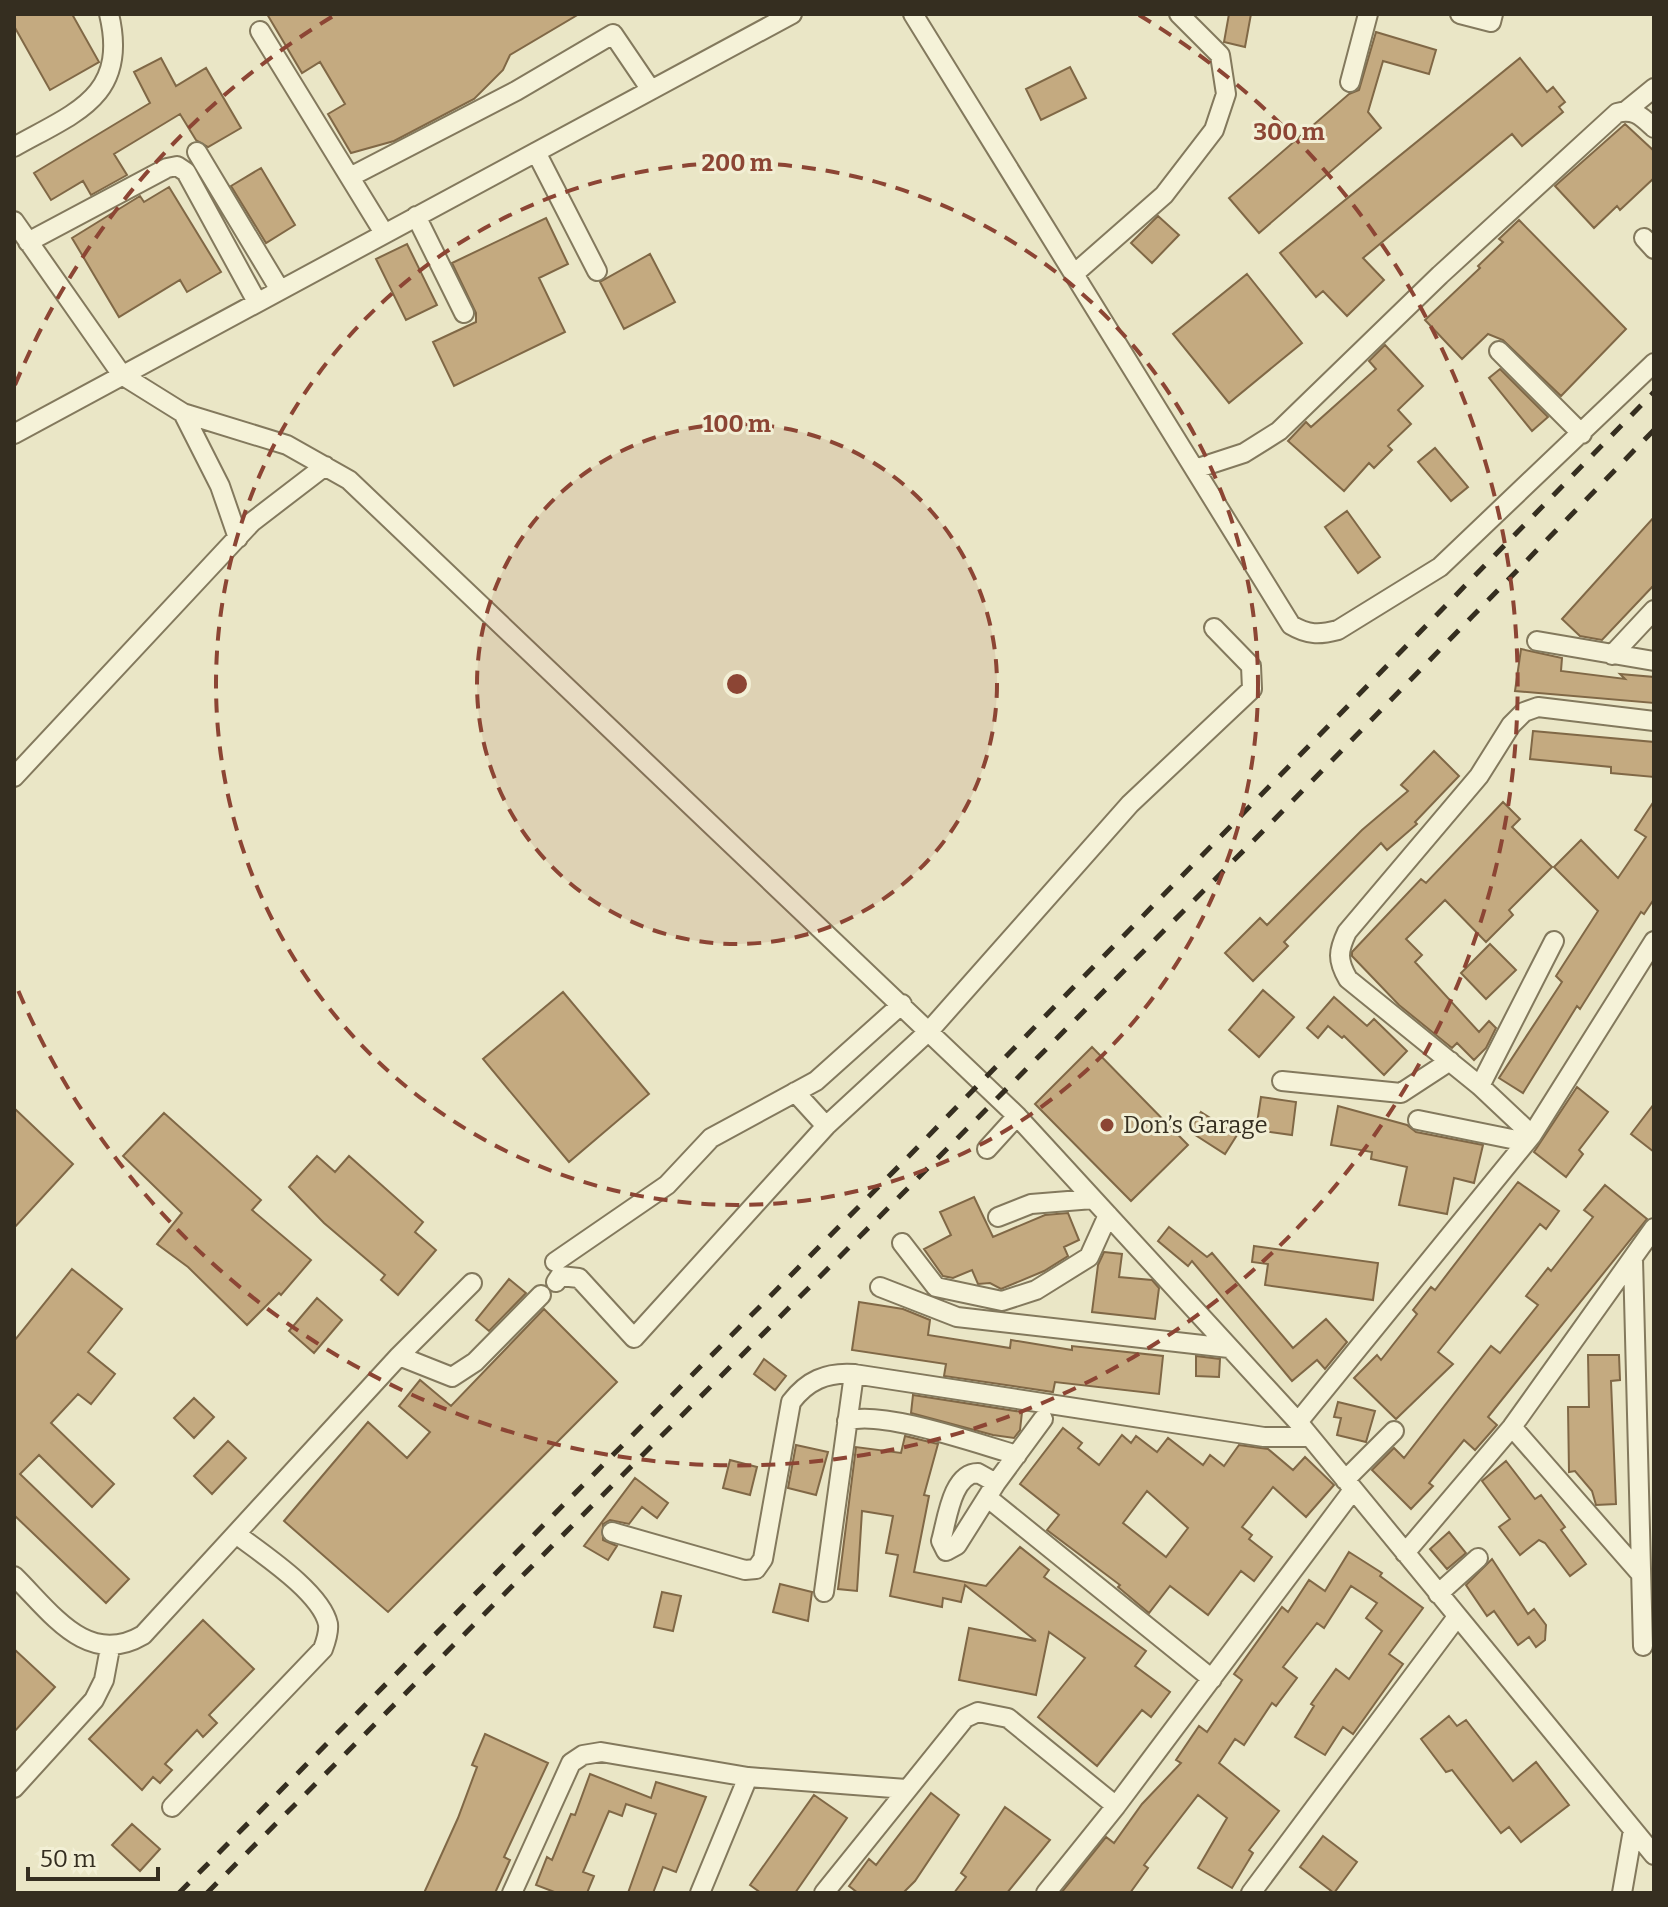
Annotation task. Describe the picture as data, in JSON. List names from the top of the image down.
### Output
{
  "places": ["Don’s Garage"],
  "scale_bar": "50 m",
  "rings": ["300 m", "200 m", "100 m"]
}
